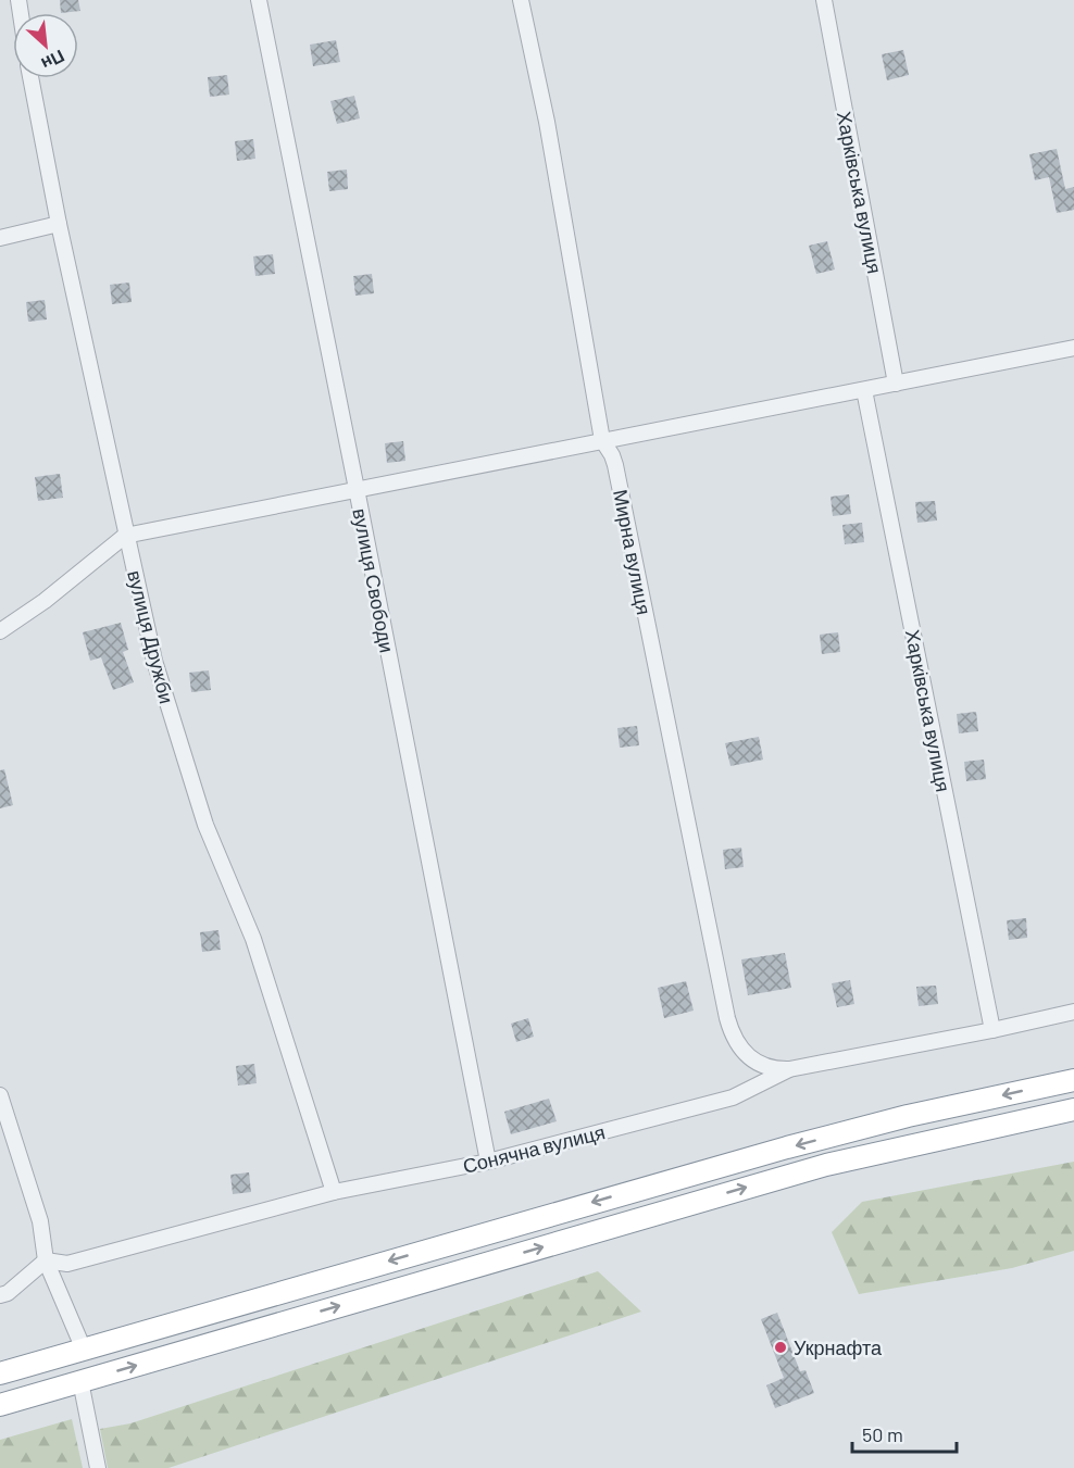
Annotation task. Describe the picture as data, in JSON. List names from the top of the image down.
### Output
{
  "streets": {
    "street": [
      "Харківська вулиця",
      "Мирна вулиця",
      "вулиця Свободи",
      "вулиця Дружби",
      "Сонячна вулиця"
    ]
  },
  "crossings": [
    ["Харківська вулиця", "Сонячна вулиця"],
    ["Мирна вулиця", "Сонячна вулиця"],
    ["вулиця Свободи", "Сонячна вулиця"],
    ["вулиця Дружби", "Сонячна вулиця"]
  ],
  "places": ["Укрнафта"],
  "scale_bar": "50 m",
  "north": "bottom right"
}
